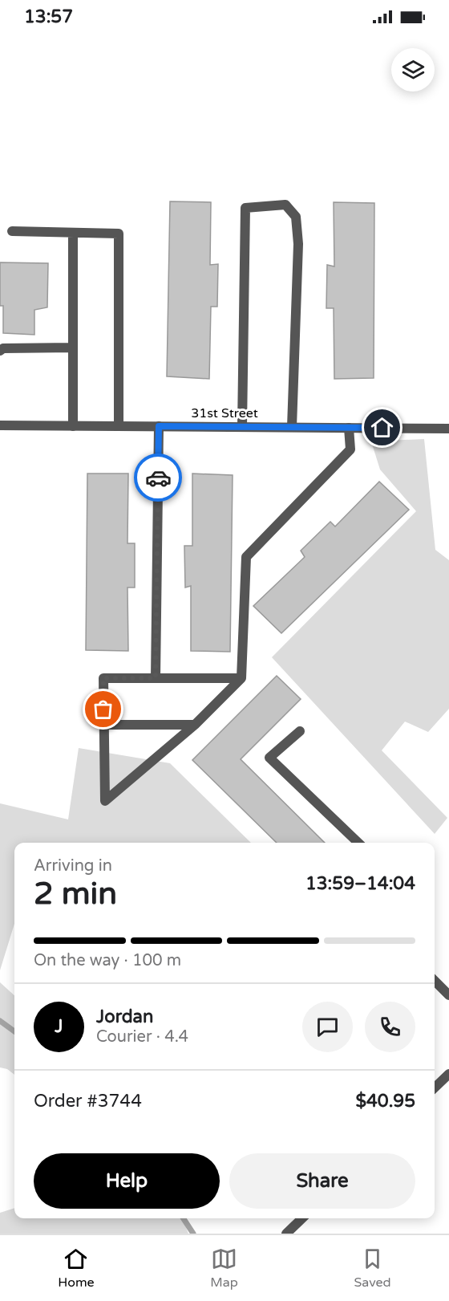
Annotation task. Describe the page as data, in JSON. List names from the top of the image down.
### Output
{
  "streets": {
    "street": ["31st Street"]
  },
  "page": {
    "status": "13:57",
    "heading": ["2 min", "Arriving in", "13:59–14:04"],
    "panel": [
      "Jordan",
      "Courier · 4.4",
      "Order #3744",
      "$40.95"
    ],
    "bar": "On the way · 100 m",
    "round": "J",
    "buttons": ["Help", "Share"],
    "tabs": ["Home", "Map", "Saved"]
  }
}
